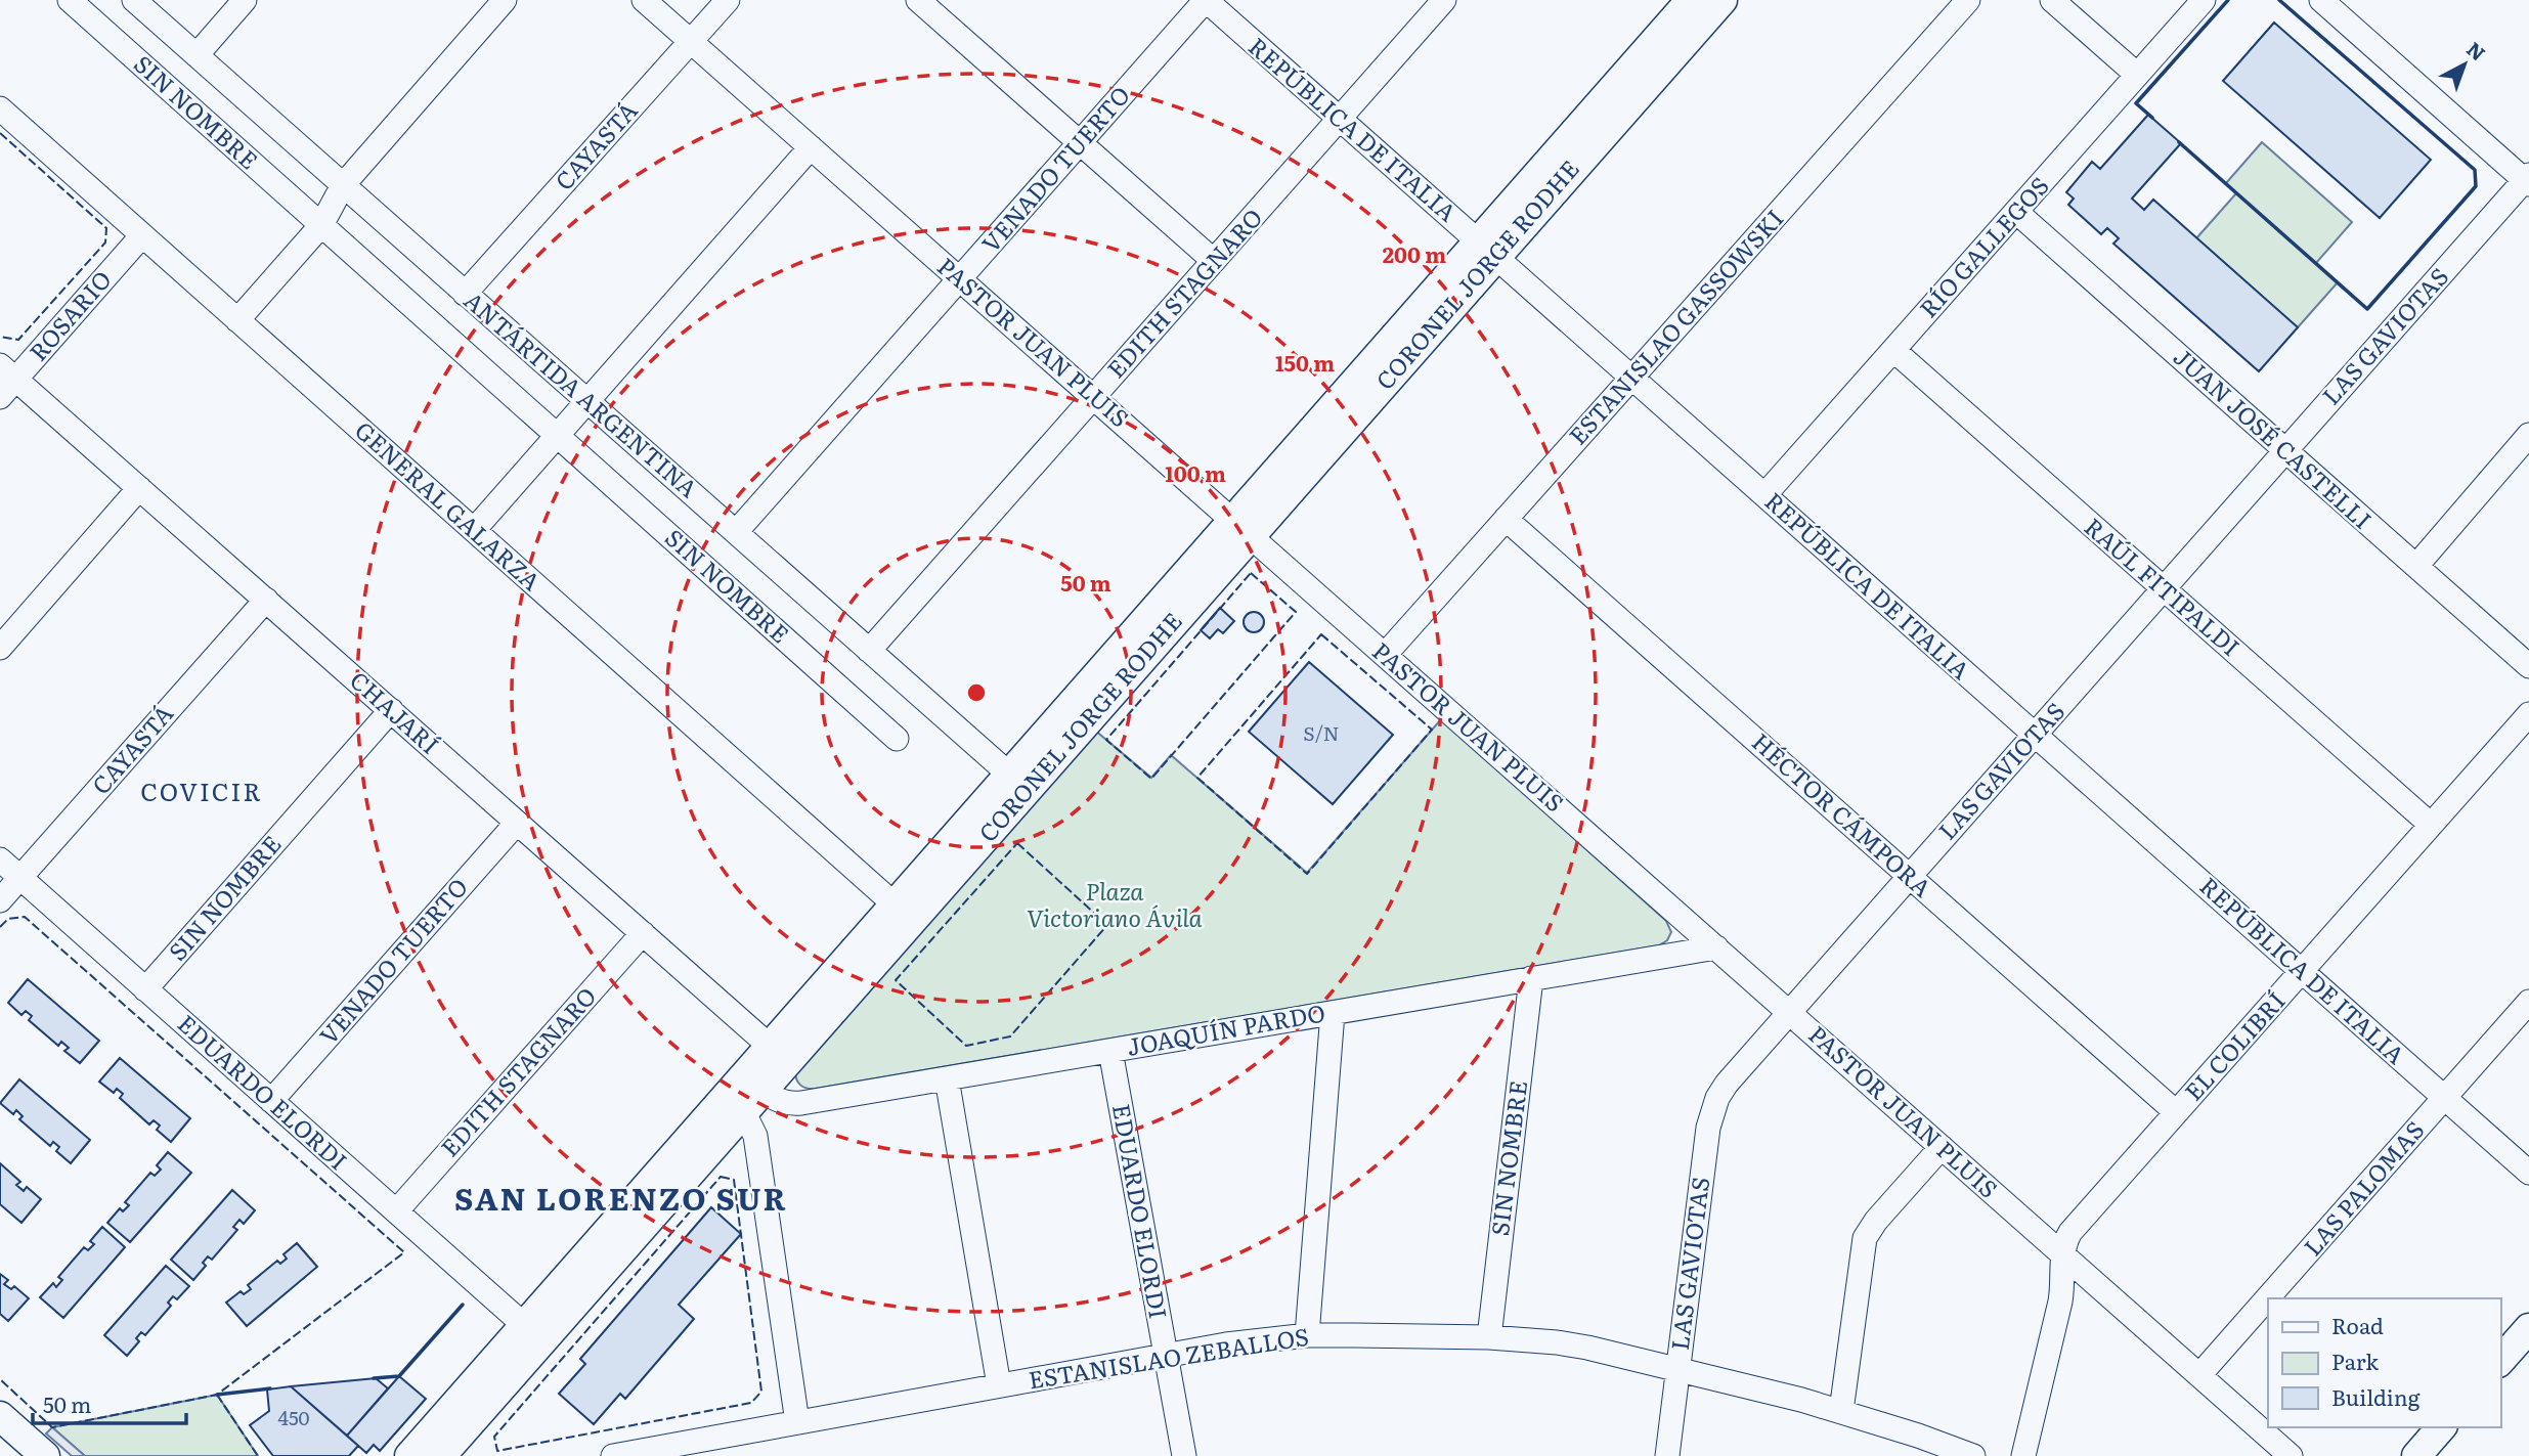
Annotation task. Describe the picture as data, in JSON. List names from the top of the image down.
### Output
{
  "streets": {
    "main road": ["CORONEL JORGE RODHE"],
    "street": [
      "SIN NOMBRE",
      "REPÚBLICA DE ITALIA",
      "CAYASTÁ",
      "VENADO TUERTO",
      "RÍO GALLEGOS",
      "EDITH STAGNARO",
      "ROSARIO",
      "ESTANISLAO GASSOWSKI",
      "LAS GAVIOTAS",
      "PASTOR JUAN PLUIS",
      "ANTÁRTIDA ARGENTINA",
      "JUAN JOSÉ CASTELLI",
      "GENERAL GALARZA",
      "RAÚL FITIPALDI",
      "CHAJARÍ",
      "HÉCTOR CÁMPORA",
      "JOAQUÍN PARDO",
      "EL COLIBRÍ",
      "EDUARDO ELORDI",
      "LAS PALOMAS",
      "ESTANISLAO ZEBALLOS"
    ]
  },
  "crossings": [
    ["SIN NOMBRE", "CHAJARÍ"],
    ["SIN NOMBRE", "JOAQUÍN PARDO"],
    ["SIN NOMBRE", "EDUARDO ELORDI"],
    ["SIN NOMBRE", "ESTANISLAO ZEBALLOS"],
    ["REPÚBLICA DE ITALIA", "VENADO TUERTO"],
    ["REPÚBLICA DE ITALIA", "RÍO GALLEGOS"],
    ["REPÚBLICA DE ITALIA", "CORONEL JORGE RODHE"],
    ["REPÚBLICA DE ITALIA", "EDITH STAGNARO"],
    ["REPÚBLICA DE ITALIA", "ESTANISLAO GASSOWSKI"],
    ["REPÚBLICA DE ITALIA", "LAS GAVIOTAS"],
    ["REPÚBLICA DE ITALIA", "EL COLIBRÍ"],
    ["REPÚBLICA DE ITALIA", "LAS PALOMAS"],
    ["CAYASTÁ", "PASTOR JUAN PLUIS"],
    ["CAYASTÁ", "ANTÁRTIDA ARGENTINA"],
    ["CAYASTÁ", "CHAJARÍ"],
    ["CAYASTÁ", "EDUARDO ELORDI"],
    ["VENADO TUERTO", "PASTOR JUAN PLUIS"],
    ["VENADO TUERTO", "ANTÁRTIDA ARGENTINA"],
    ["VENADO TUERTO", "CHAJARÍ"],
    ["VENADO TUERTO", "EDUARDO ELORDI"],
    ["RÍO GALLEGOS", "JUAN JOSÉ CASTELLI"],
    ["RÍO GALLEGOS", "RAÚL FITIPALDI"],
    ["CORONEL JORGE RODHE", "PASTOR JUAN PLUIS"],
    ["CORONEL JORGE RODHE", "ANTÁRTIDA ARGENTINA"],
    ["CORONEL JORGE RODHE", "GENERAL GALARZA"],
    ["CORONEL JORGE RODHE", "CHAJARÍ"],
    ["CORONEL JORGE RODHE", "JOAQUÍN PARDO"],
    ["CORONEL JORGE RODHE", "EDUARDO ELORDI"],
    ["EDITH STAGNARO", "PASTOR JUAN PLUIS"],
    ["EDITH STAGNARO", "ANTÁRTIDA ARGENTINA"],
    ["EDITH STAGNARO", "CHAJARÍ"],
    ["EDITH STAGNARO", "EDUARDO ELORDI"],
    ["ROSARIO", "GENERAL GALARZA"],
    ["ROSARIO", "CHAJARÍ"],
    ["ESTANISLAO GASSOWSKI", "PASTOR JUAN PLUIS"],
    ["ESTANISLAO GASSOWSKI", "HÉCTOR CÁMPORA"],
    ["LAS GAVIOTAS", "PASTOR JUAN PLUIS"],
    ["LAS GAVIOTAS", "JUAN JOSÉ CASTELLI"],
    ["LAS GAVIOTAS", "RAÚL FITIPALDI"],
    ["LAS GAVIOTAS", "HÉCTOR CÁMPORA"],
    ["LAS GAVIOTAS", "ESTANISLAO ZEBALLOS"],
    ["PASTOR JUAN PLUIS", "JOAQUÍN PARDO"],
    ["PASTOR JUAN PLUIS", "EL COLIBRÍ"],
    ["PASTOR JUAN PLUIS", "LAS PALOMAS"],
    ["RAÚL FITIPALDI", "EL COLIBRÍ"],
    ["HÉCTOR CÁMPORA", "EL COLIBRÍ"],
    ["JOAQUÍN PARDO", "EDUARDO ELORDI"],
    ["EDUARDO ELORDI", "ESTANISLAO ZEBALLOS"]
  ],
  "districts": ["COVICIR", "SAN LORENZO SUR"],
  "parks": ["Plaza Victoriano Ávila"],
  "house_numbers": ["S/N", "450"],
  "legend": ["Road", "Park", "Building"],
  "scale_bar": "50 m",
  "north": "top right",
  "rings": [
    "200 m",
    "150 m",
    "100 m",
    "50 m"
  ]
}
